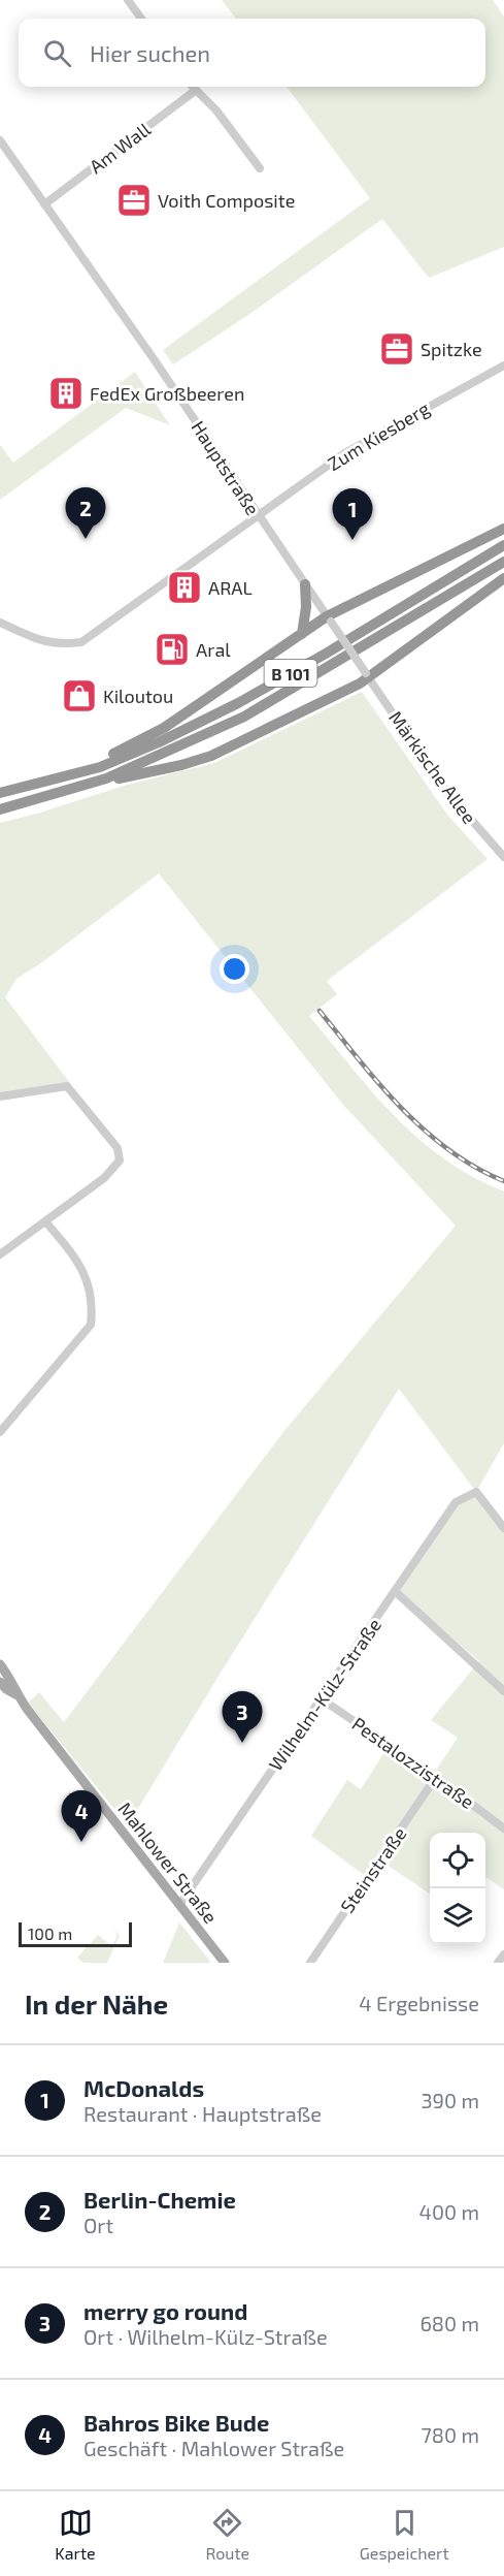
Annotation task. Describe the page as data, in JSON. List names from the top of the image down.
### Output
{
  "streets": {
    "highway": ["B 101"],
    "main road": ["Mahlower Straße"],
    "street": [
      "Am Wall",
      "Zum Kiesberg",
      "Hauptstraße",
      "Märkische Allee",
      "Wilhelm-Külz-Straße",
      "Pestalozzistraße",
      "Steinstraße"
    ]
  },
  "crossings": [
    ["Am Wall", "Hauptstraße"],
    ["Zum Kiesberg", "Hauptstraße"],
    ["Hauptstraße", "Märkische Allee"],
    ["Wilhelm-Külz-Straße", "Pestalozzistraße"],
    ["Wilhelm-Külz-Straße", "Mahlower Straße"],
    ["Pestalozzistraße", "Steinstraße"]
  ],
  "places": {
    "office": ["Voith Composite", "Spitzke"],
    "building": ["FedEx Großbeeren", "ARAL"],
    "fuel station": ["Aral"],
    "shop": ["Kiloutou"]
  },
  "scale_bar": "100 m",
  "page": {
    "search": "Hier suchen",
    "pins": [
      "2",
      "1",
      "3",
      "4"
    ],
    "scale": "100 m",
    "heading": ["In der Nähe", "4 Ergebnisse"],
    "list": [
      {
        "mark": "1",
        "name": "McDonalds",
        "note": "Restaurant · Hauptstraße",
        "value": "390 m"
      },
      {
        "mark": "2",
        "name": "Berlin-Chemie",
        "note": "Ort",
        "value": "400 m"
      },
      {
        "mark": "3",
        "name": "merry go round",
        "note": "Ort · Wilhelm-Külz-Straße",
        "value": "680 m"
      },
      {
        "mark": "4",
        "name": "Bahros Bike Bude",
        "note": "Geschäft · Mahlower Straße",
        "value": "780 m"
      }
    ],
    "nav": ["Karte", "Route", "Gespeichert"]
  }
}
